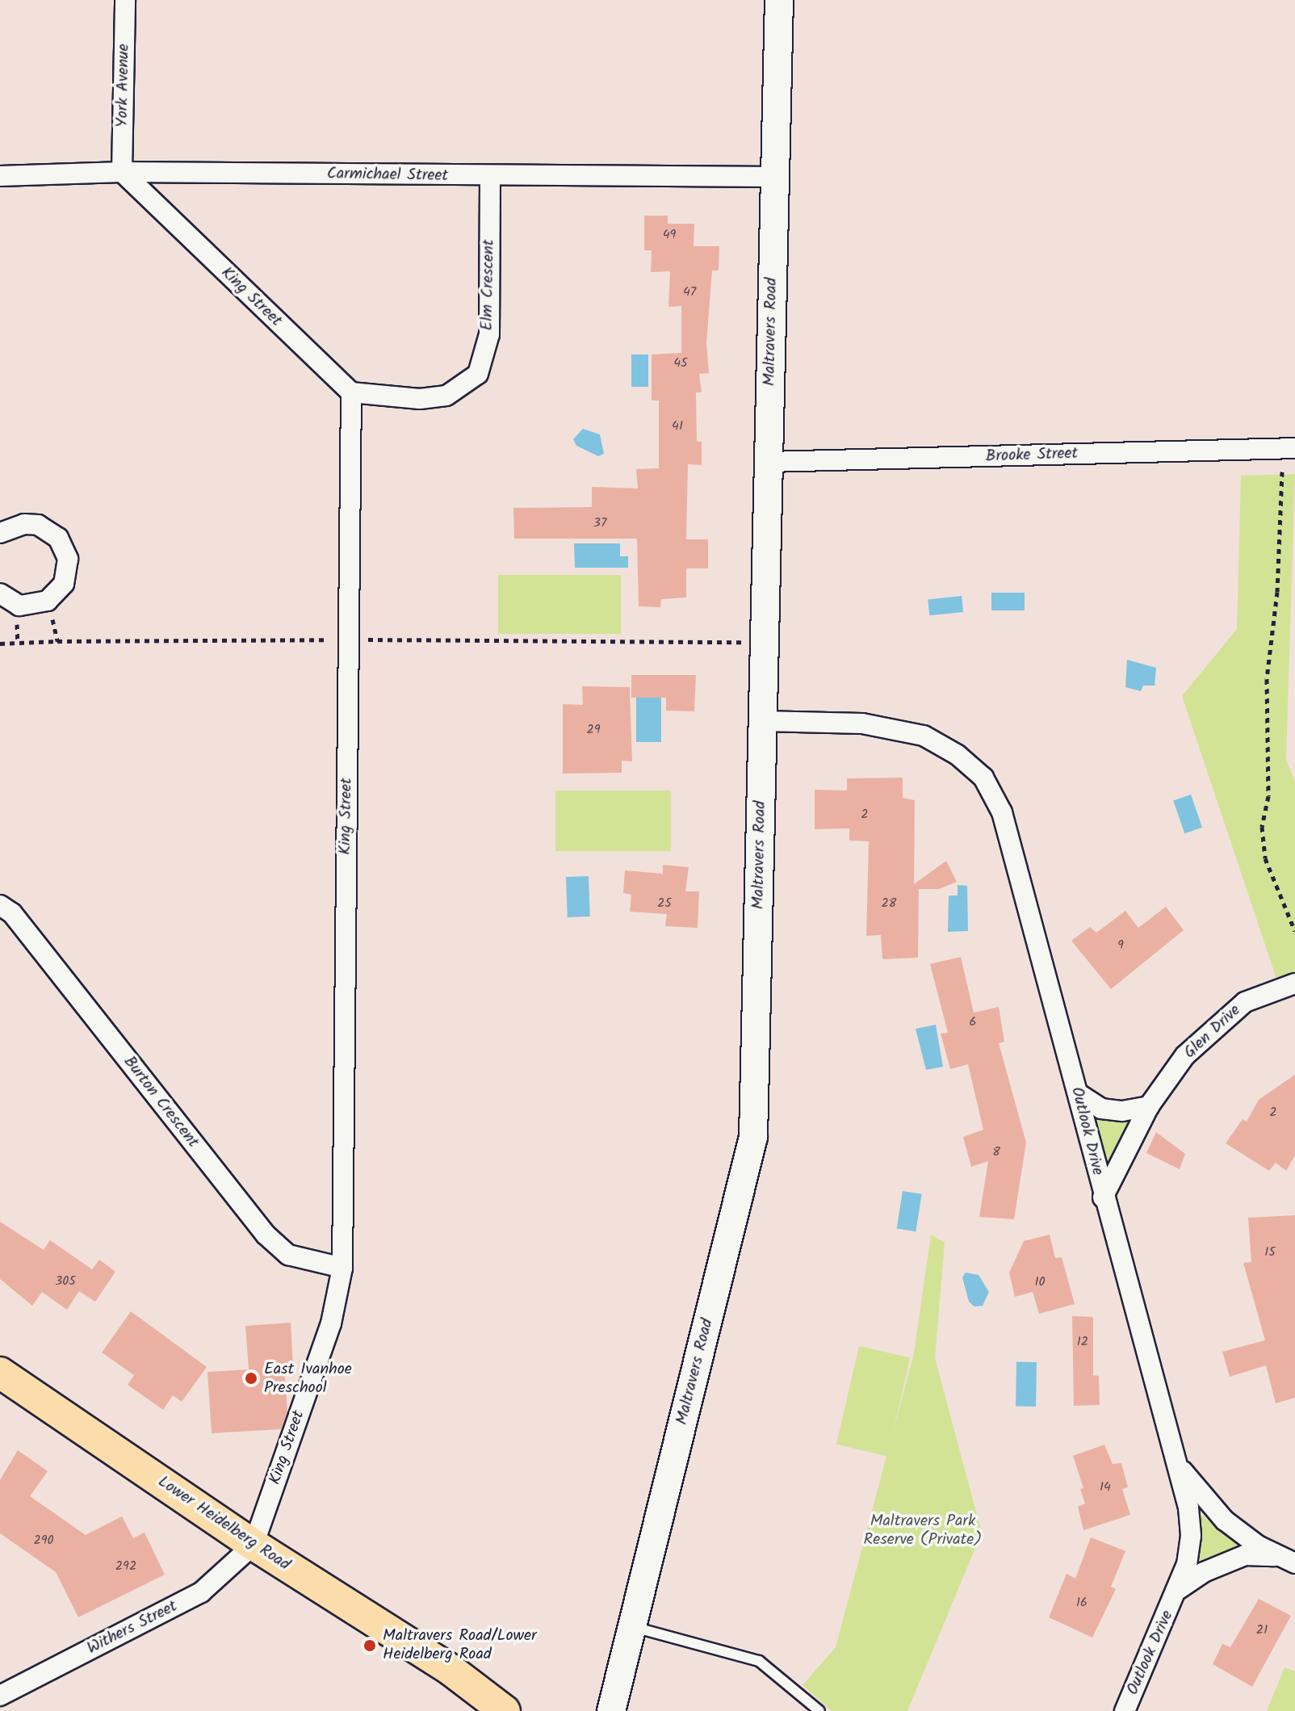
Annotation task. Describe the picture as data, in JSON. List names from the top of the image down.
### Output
{
  "streets": {
    "main road": ["Lower Heidelberg Road"],
    "street": [
      "York Avenue",
      "Carmichael Street",
      "Elm Crescent",
      "King Street",
      "Maltravers Road",
      "Brooke Street",
      "Glen Drive",
      "Burton Crescent",
      "Outlook Drive",
      "Withers Street"
    ]
  },
  "crossings": [
    ["York Avenue", "Carmichael Street"],
    ["York Avenue", "King Street"],
    ["Carmichael Street", "Elm Crescent"],
    ["Carmichael Street", "King Street"],
    ["Carmichael Street", "Maltravers Road"],
    ["Elm Crescent", "King Street"],
    ["King Street", "Burton Crescent"],
    ["King Street", "Lower Heidelberg Road"],
    ["King Street", "Withers Street"],
    ["Maltravers Road", "Brooke Street"],
    ["Maltravers Road", "Outlook Drive"],
    ["Glen Drive", "Outlook Drive"],
    ["Lower Heidelberg Road", "Withers Street"]
  ],
  "parks": ["Maltravers Park Reserve (Private)"],
  "places": ["East Ivanhoe Preschool", "Maltravers Road/Lower Heidelberg Road"],
  "house_numbers": [
    "49",
    "47",
    "45",
    "41",
    "37",
    "29",
    "2",
    "25",
    "28",
    "9",
    "6",
    "2",
    "8",
    "15",
    "305",
    "10",
    "12",
    "14",
    "290",
    "292",
    "16",
    "21"
  ]
}
